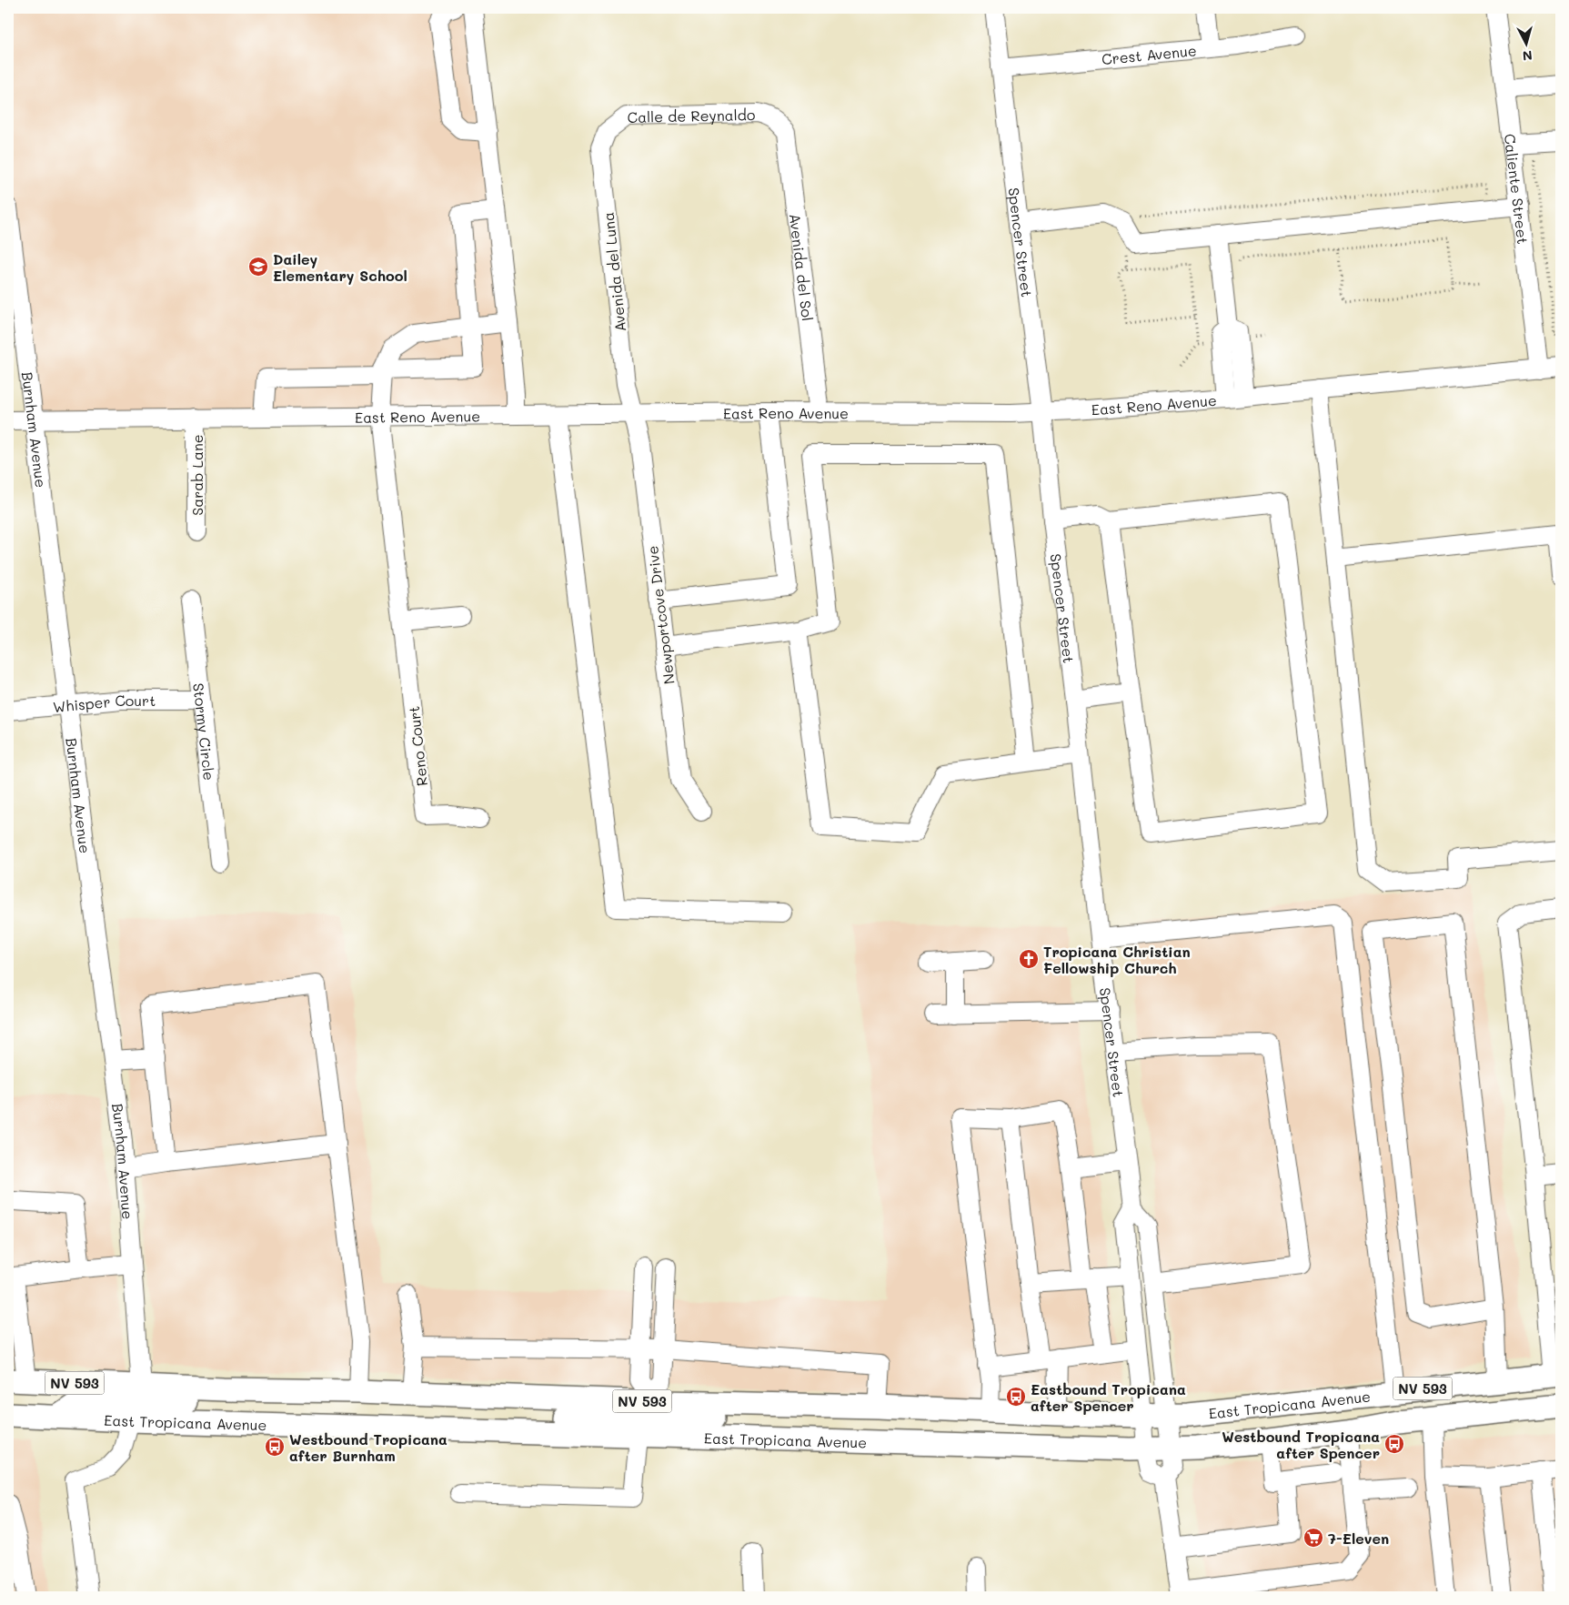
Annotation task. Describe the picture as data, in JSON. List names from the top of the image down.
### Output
{
  "streets": {
    "main road": ["NV 593", "East Tropicana Avenue"],
    "street": [
      "Crest Avenue",
      "Calle de Reynaldo",
      "Caliente Street",
      "Spencer Street",
      "Avenida del Sol",
      "Avenida del Luna",
      "East Reno Avenue",
      "Burnham Avenue",
      "Sarab Lane",
      "Newportcove Drive",
      "Whisper Court",
      "Stormy Circle",
      "Reno Court"
    ]
  },
  "crossings": [
    ["Crest Avenue", "Spencer Street"],
    ["Calle de Reynaldo", "Avenida del Sol"],
    ["Calle de Reynaldo", "Avenida del Luna"],
    ["Caliente Street", "East Reno Avenue"],
    ["Spencer Street", "East Reno Avenue"],
    ["Avenida del Sol", "East Reno Avenue"],
    ["Avenida del Luna", "East Reno Avenue"],
    ["Avenida del Luna", "Newportcove Drive"],
    ["East Reno Avenue", "Burnham Avenue"],
    ["East Reno Avenue", "Sarab Lane"],
    ["East Reno Avenue", "Newportcove Drive"],
    ["East Reno Avenue", "Reno Court"],
    ["Burnham Avenue", "Whisper Court"],
    ["Burnham Avenue", "East Tropicana Avenue"],
    ["Whisper Court", "Stormy Circle"]
  ],
  "places": {
    "school or university": ["Dailey Elementary School"],
    "church": ["Tropicana Christian Fellowship Church"],
    "bus stop": ["Eastbound Tropicana after Spencer", "Westbound Tropicana after Spencer", "Westbound Tropicana after Burnham"],
    "supermarket": ["7-Eleven"]
  },
  "north": "bottom"
}
